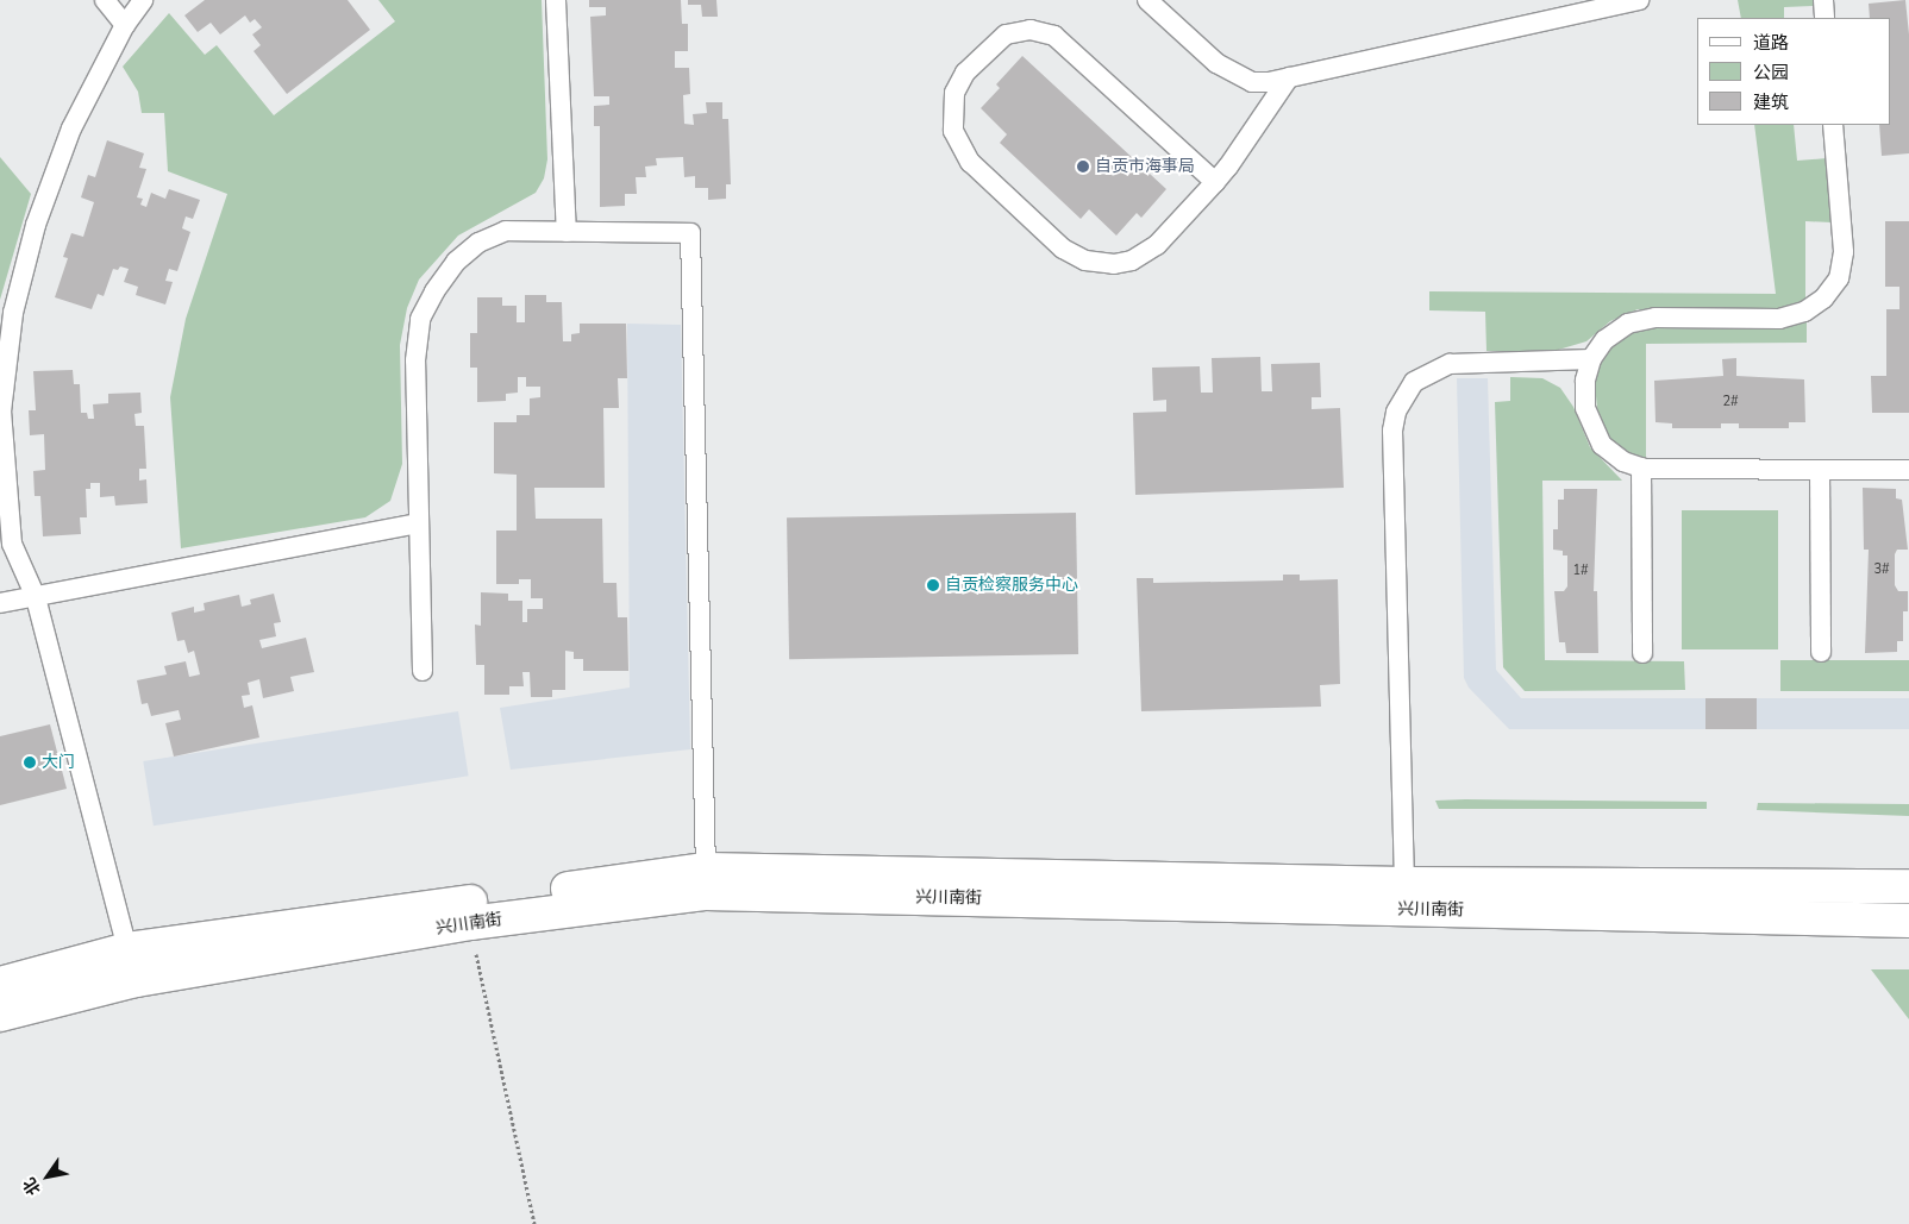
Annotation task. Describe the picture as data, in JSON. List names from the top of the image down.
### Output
{
  "streets": {
    "street": ["兴川南街"]
  },
  "places": ["自贡市海事局", "自贡检察服务中心", "大门"],
  "house_numbers": ["2#", "3#", "1#"],
  "legend": ["道路", "公园", "建筑"],
  "north": "bottom left"
}
